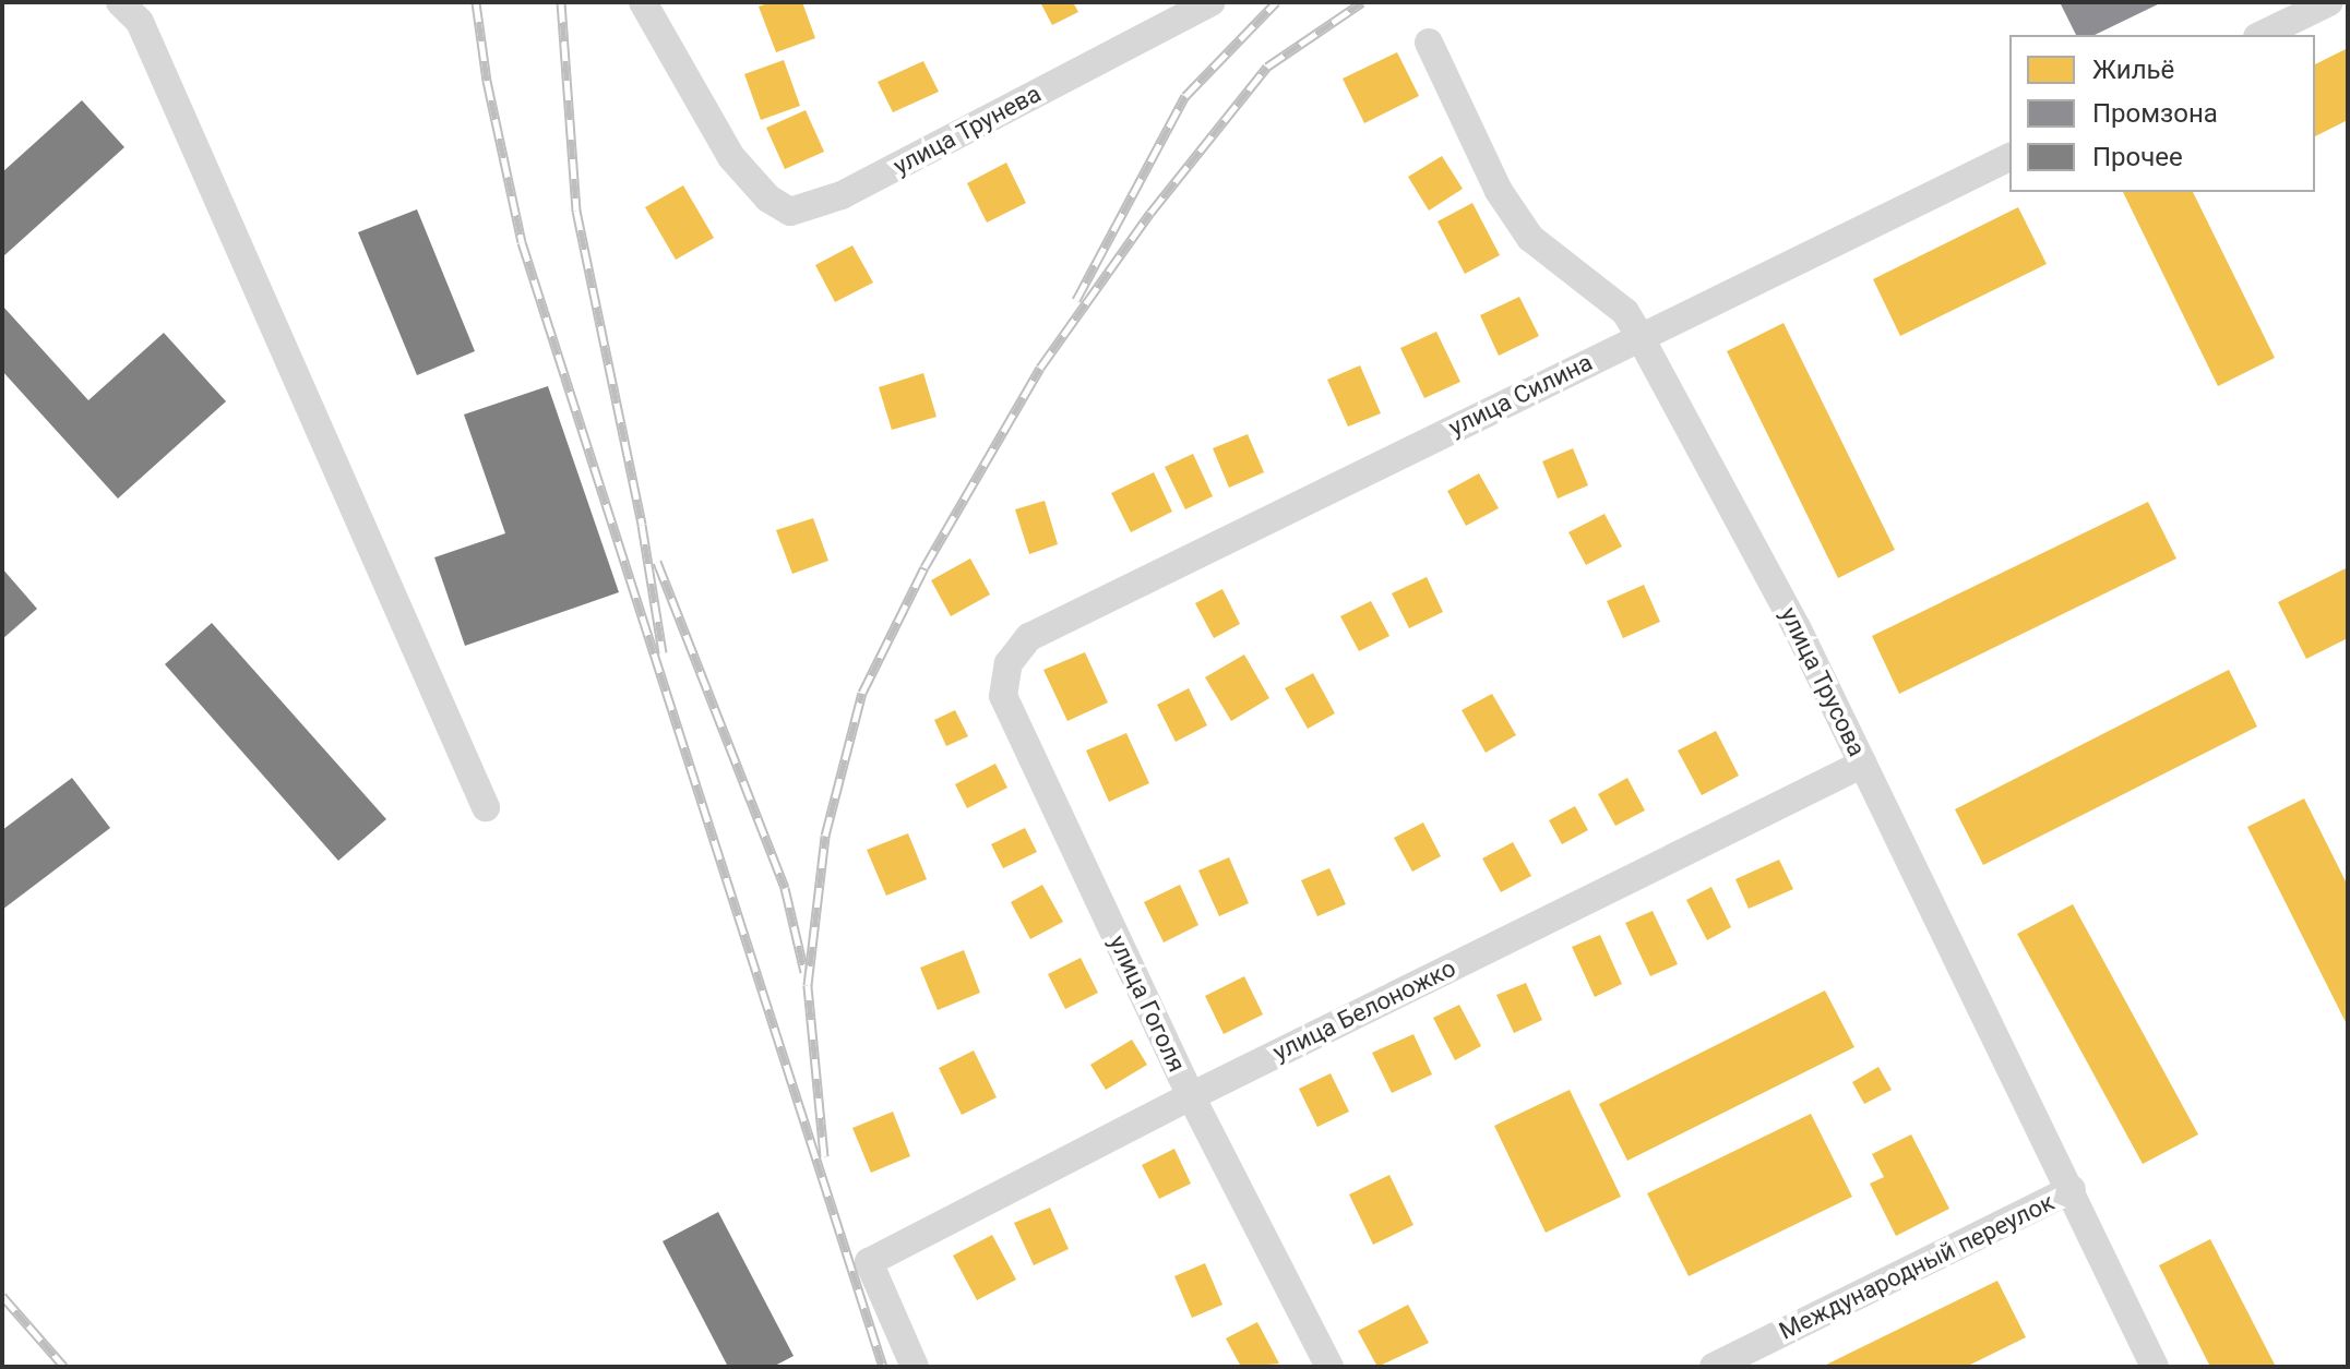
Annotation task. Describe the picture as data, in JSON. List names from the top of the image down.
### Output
{
  "streets": {
    "street": [
      "улица Трунева",
      "улица Силина",
      "улица Трусова",
      "улица Гоголя",
      "улица Белоножко",
      "Международный переулок"
    ]
  },
  "crossings": [
    ["улица Силина", "улица Трусова"],
    ["улица Силина", "улица Гоголя"],
    ["улица Трусова", "улица Белоножко"],
    ["улица Трусова", "Международный переулок"],
    ["улица Гоголя", "улица Белоножко"]
  ],
  "legend": ["Жильё", "Промзона", "Прочее"]
}
